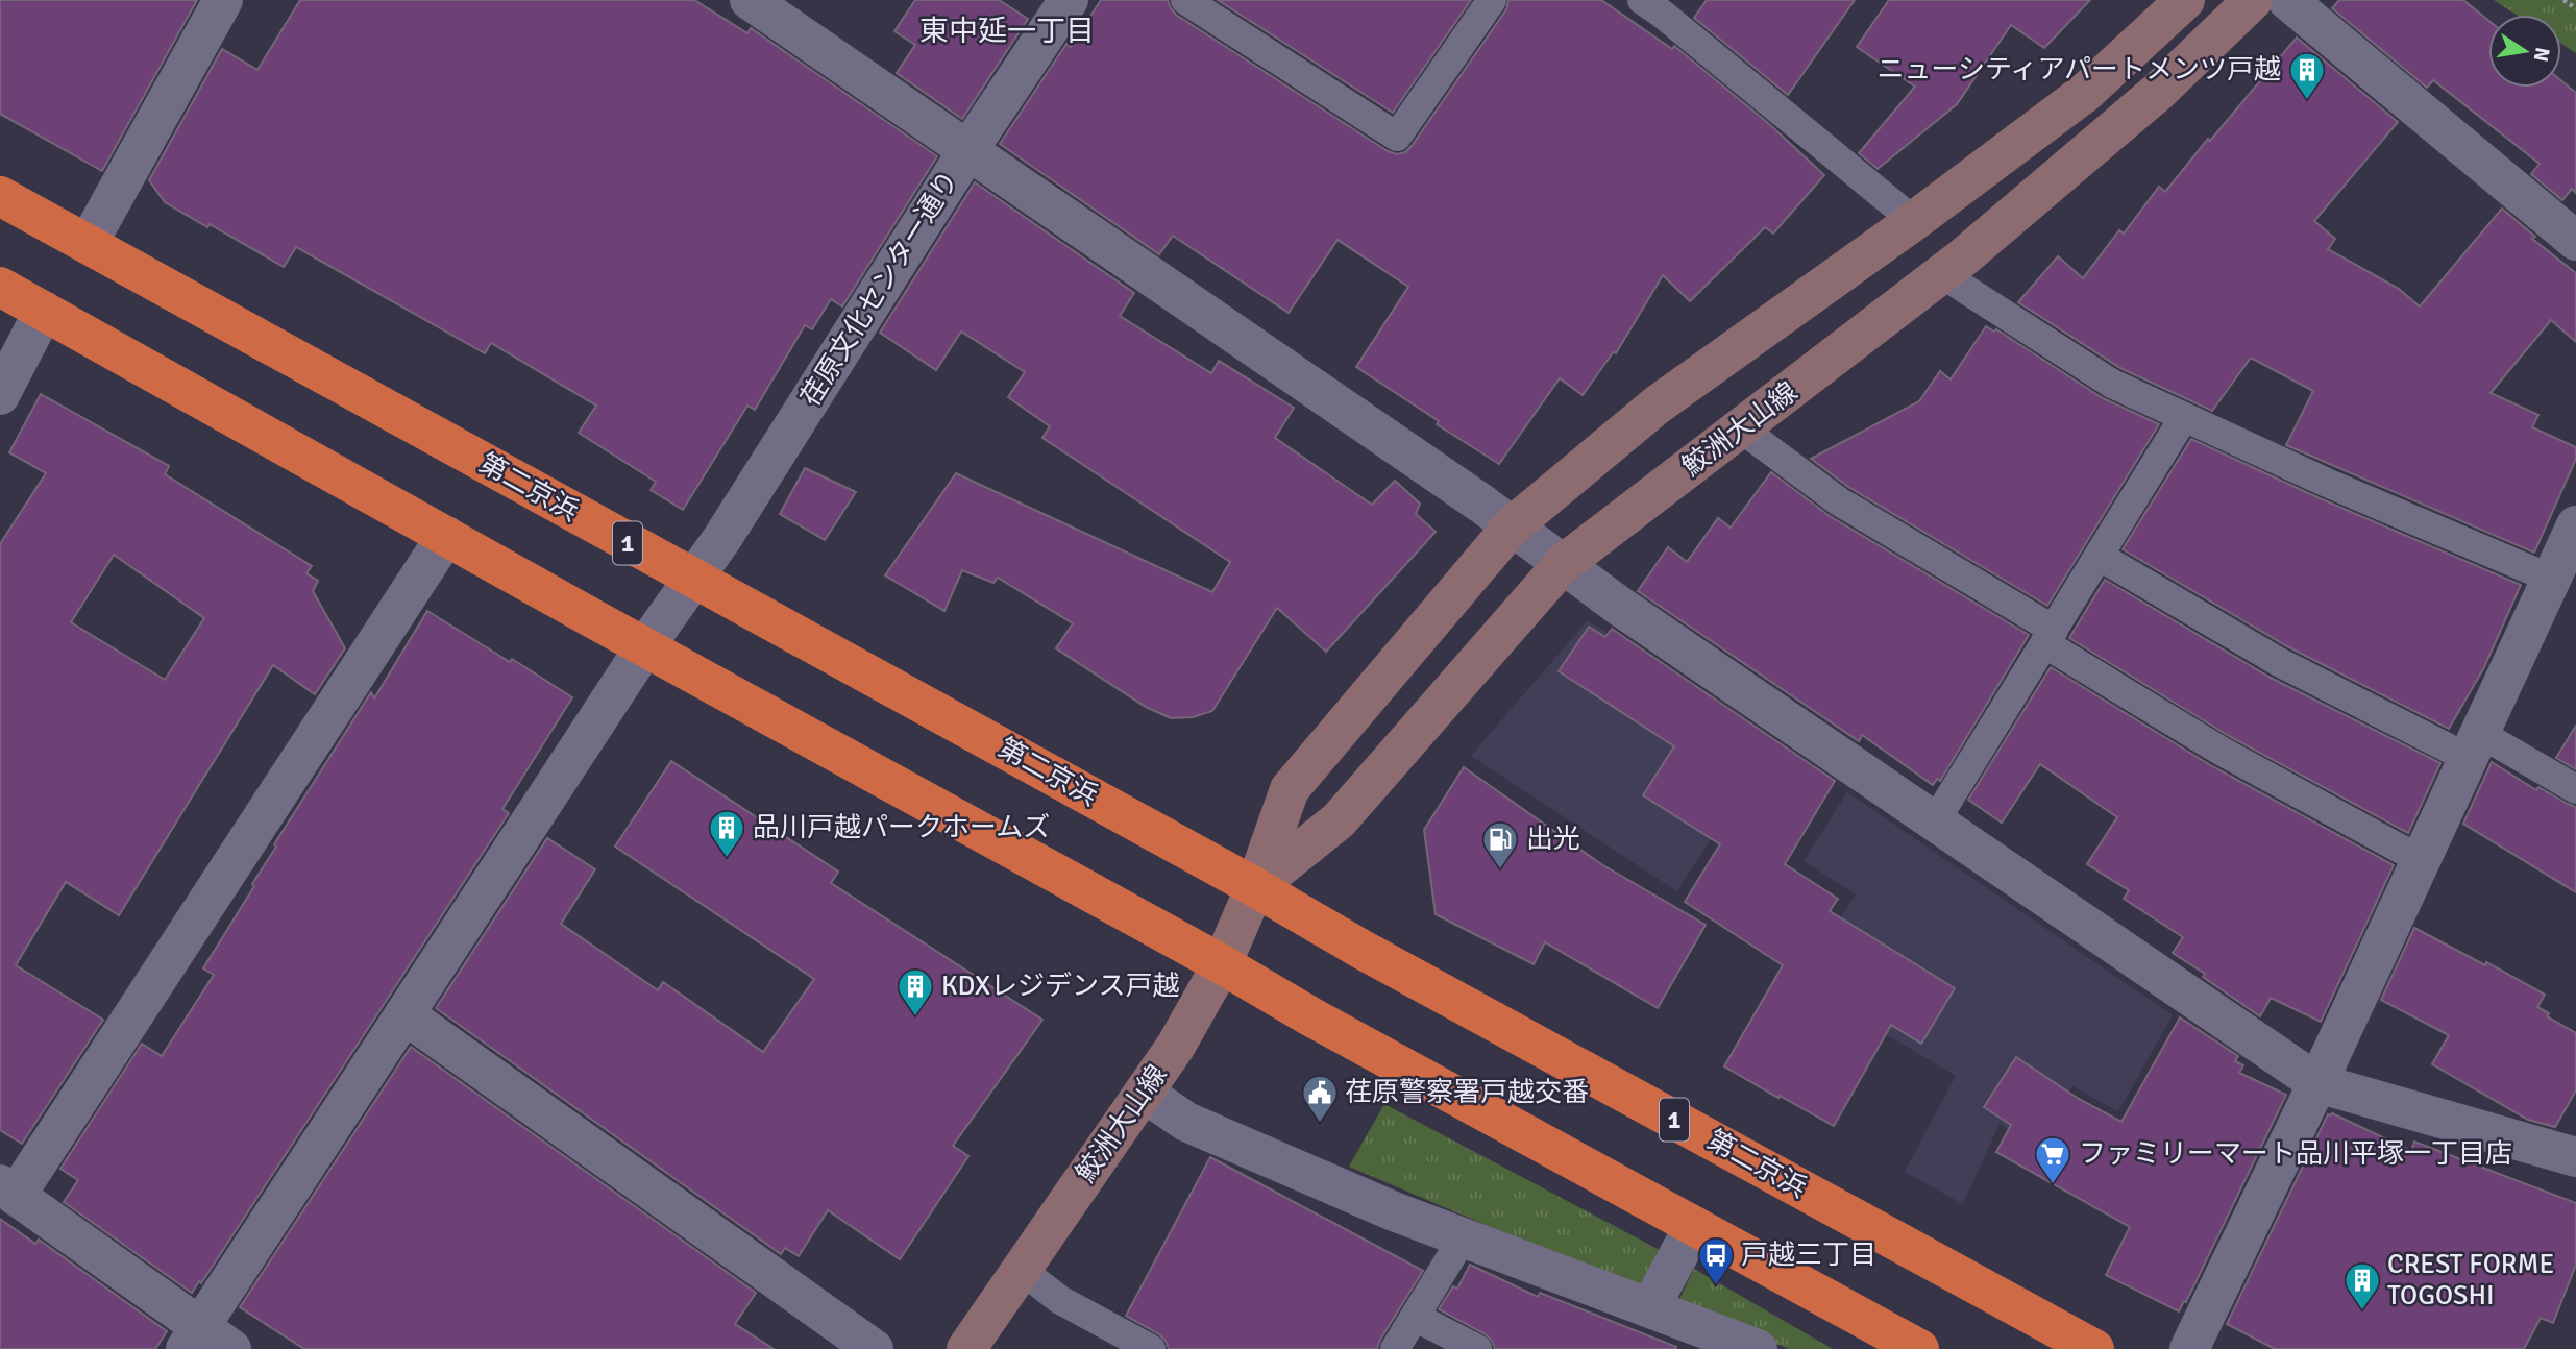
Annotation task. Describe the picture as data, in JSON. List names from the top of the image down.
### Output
{
  "streets": {
    "highway": ["第二京浜", "1"],
    "main road": ["鮫洲大山線"],
    "street": ["荏原文化センター通り"]
  },
  "crossings": [
    ["荏原文化センター通り", "第二京浜"],
    ["鮫洲大山線", "第二京浜"]
  ],
  "districts": ["東中延一丁目"],
  "places": {
    "building": [
      "ニューシティアパートメンツ戸越",
      "品川戸越パークホームズ",
      "KDXレジデンス戸越",
      "CREST FORME TOGOSHI"
    ],
    "fuel station": ["出光"],
    "public building": ["荏原警察署戸越交番"],
    "supermarket": ["ファミリーマート品川平塚一丁目店"],
    "bus stop": ["戸越三丁目"]
  },
  "north": "right"
}
